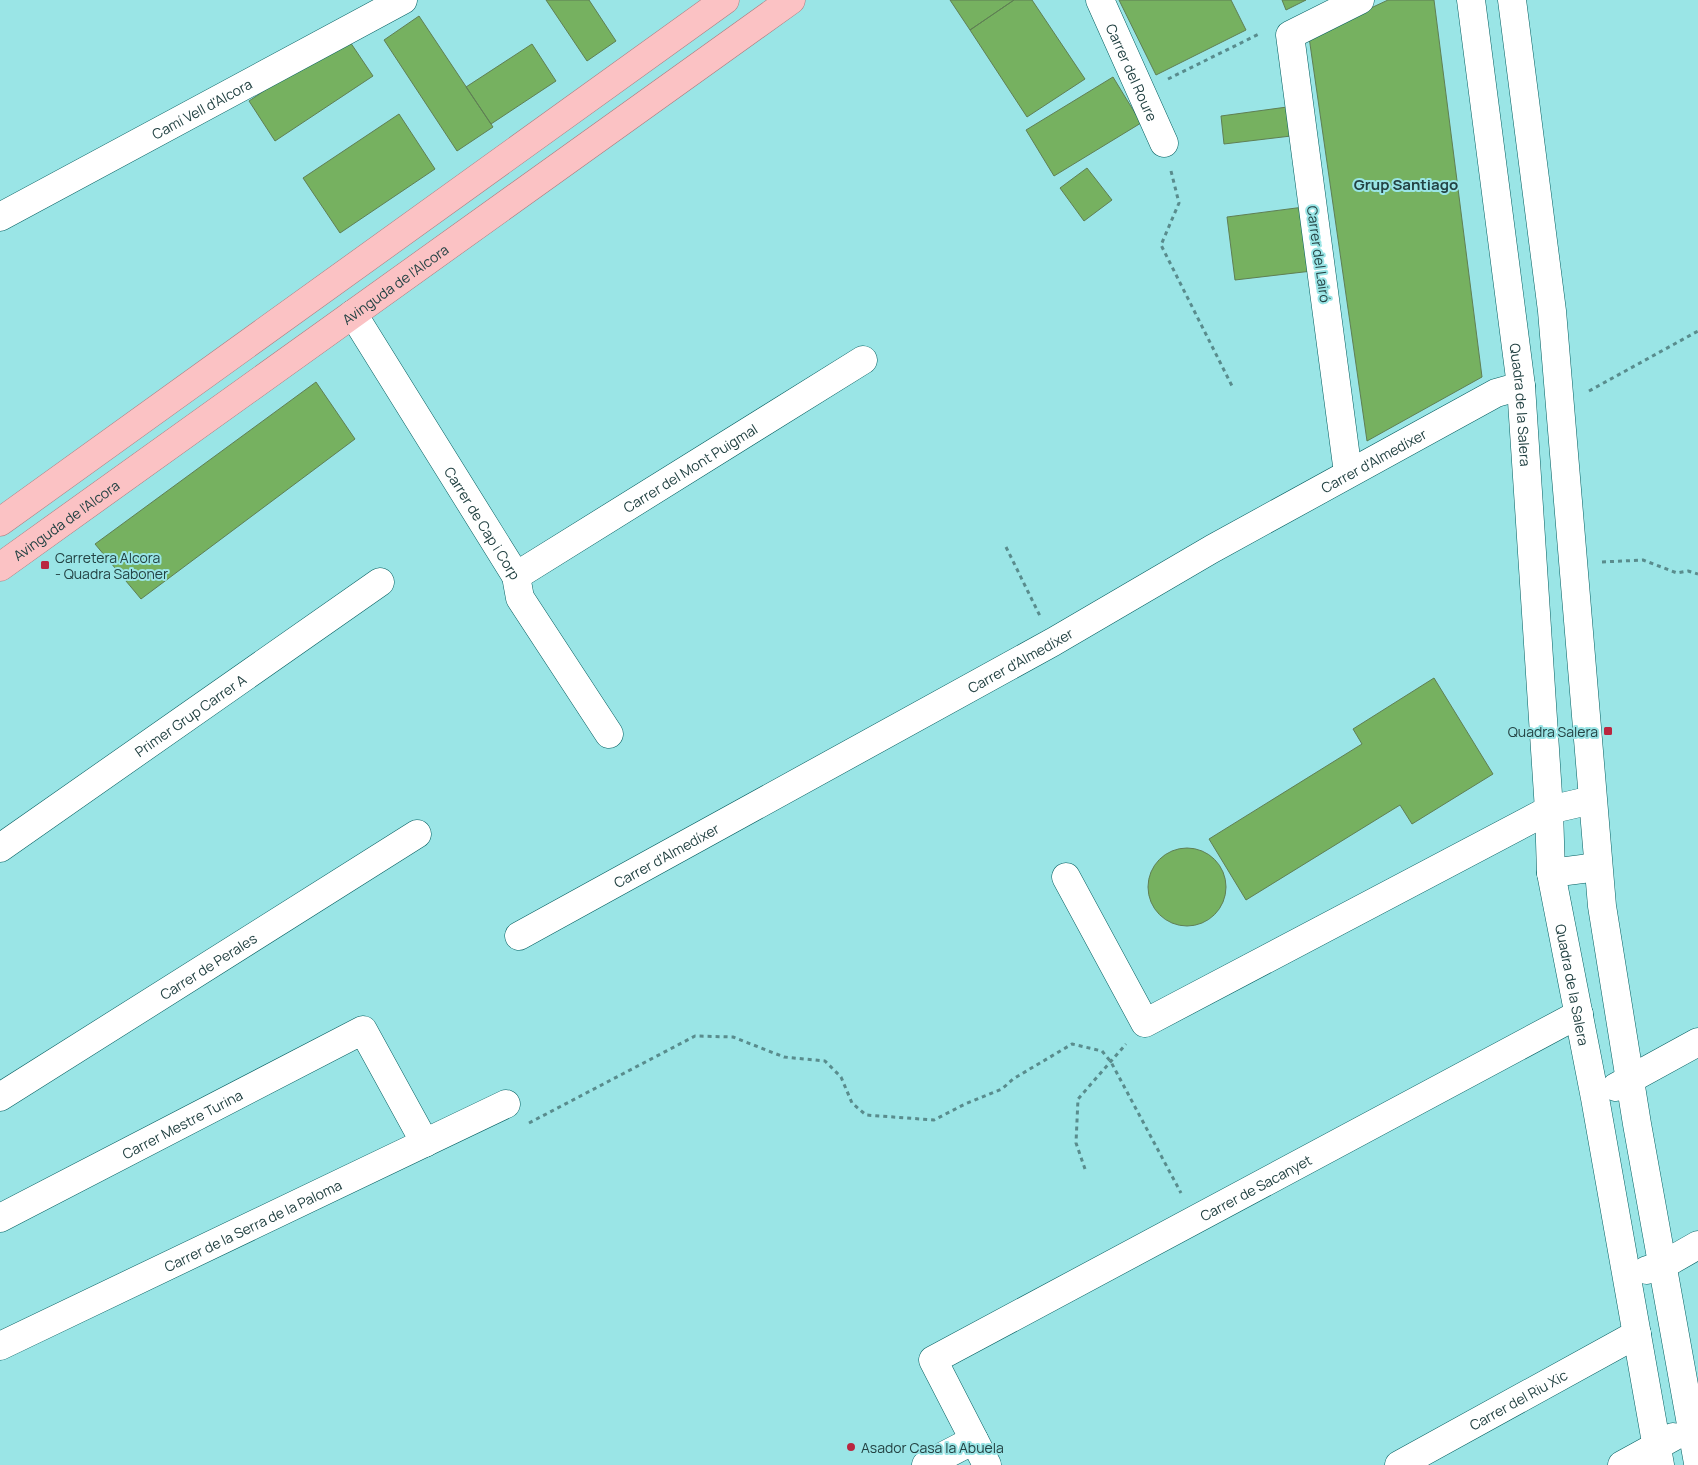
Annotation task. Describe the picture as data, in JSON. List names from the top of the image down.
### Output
{
  "streets": {
    "main road": ["Avinguda de l'Alcora"],
    "street": [
      "Carrer del Roure",
      "Camí Vell d'Alcora",
      "Carrer del Lairó",
      "Quadra de la Salera",
      "Carrer d'Almedíxer",
      "Carrer del Mont Puigmal",
      "Carrer de Cap i Corp",
      "Primer Grup Carrer A",
      "Carrer de Perales",
      "Carrer Mestre Turina",
      "Carrer de Sacanyet",
      "Carrer de la Serra de la Paloma",
      "Carrer del Riu Xic"
    ]
  },
  "crossings": [
    ["Carrer del Lairó", "Carrer d'Almedíxer"],
    ["Avinguda de l'Alcora", "Carrer de Cap i Corp"],
    ["Quadra de la Salera", "Carrer d'Almedíxer"],
    ["Quadra de la Salera", "Carrer de Sacanyet"],
    ["Quadra de la Salera", "Carrer del Riu Xic"],
    ["Carrer del Mont Puigmal", "Carrer de Cap i Corp"],
    ["Carrer Mestre Turina", "Carrer de la Serra de la Paloma"]
  ],
  "districts": ["Grup Santiago"],
  "places": {
    "transit": ["Carretera Alcora - Quadra Saboner", "Quadra Salera"],
    "other": ["Asador Casa la Abuela"]
  }
}
